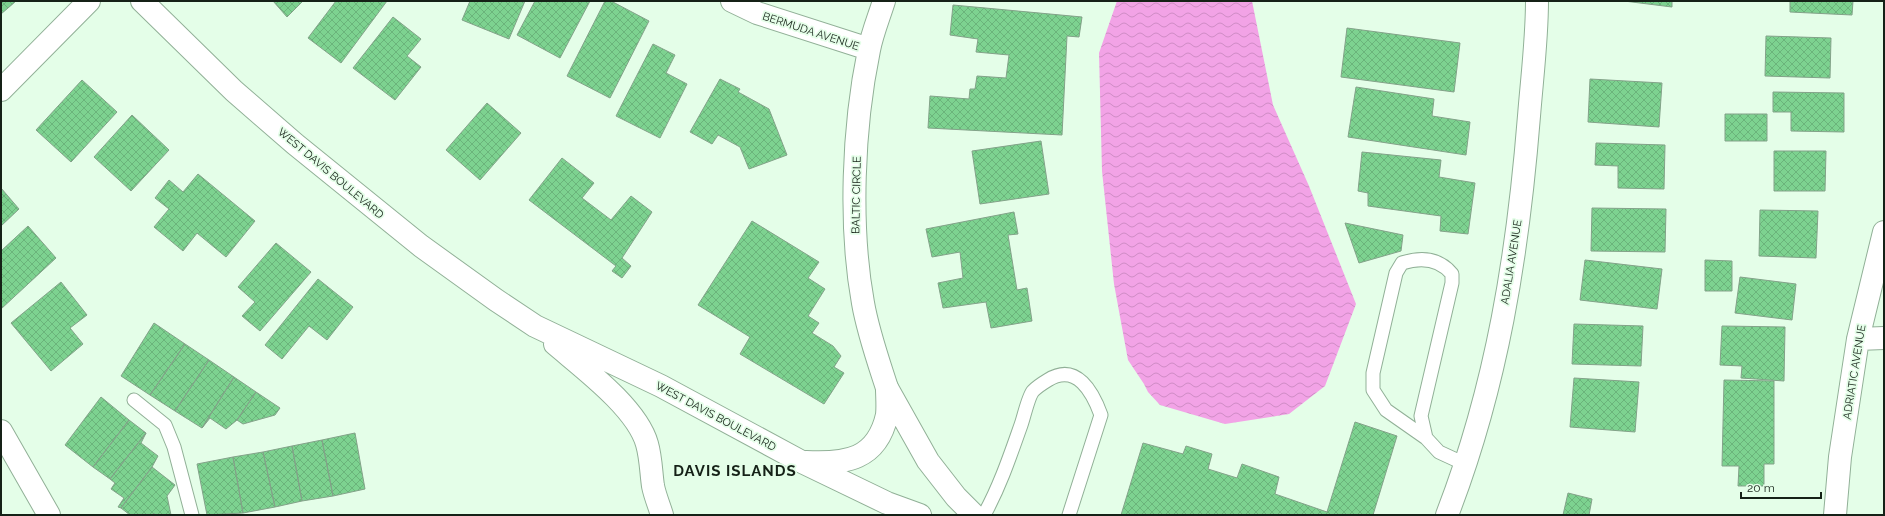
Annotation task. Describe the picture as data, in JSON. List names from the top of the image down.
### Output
{
  "streets": {
    "street": [
      "BERMUDA AVENUE",
      "WEST DAVIS BOULEVARD",
      "BALTIC CIRCLE",
      "ADALIA AVENUE",
      "ADRIATIC AVENUE"
    ]
  },
  "crossings": [
    ["BERMUDA AVENUE", "BALTIC CIRCLE"]
  ],
  "districts": ["DAVIS ISLANDS"],
  "scale_bar": "20 m"
}
